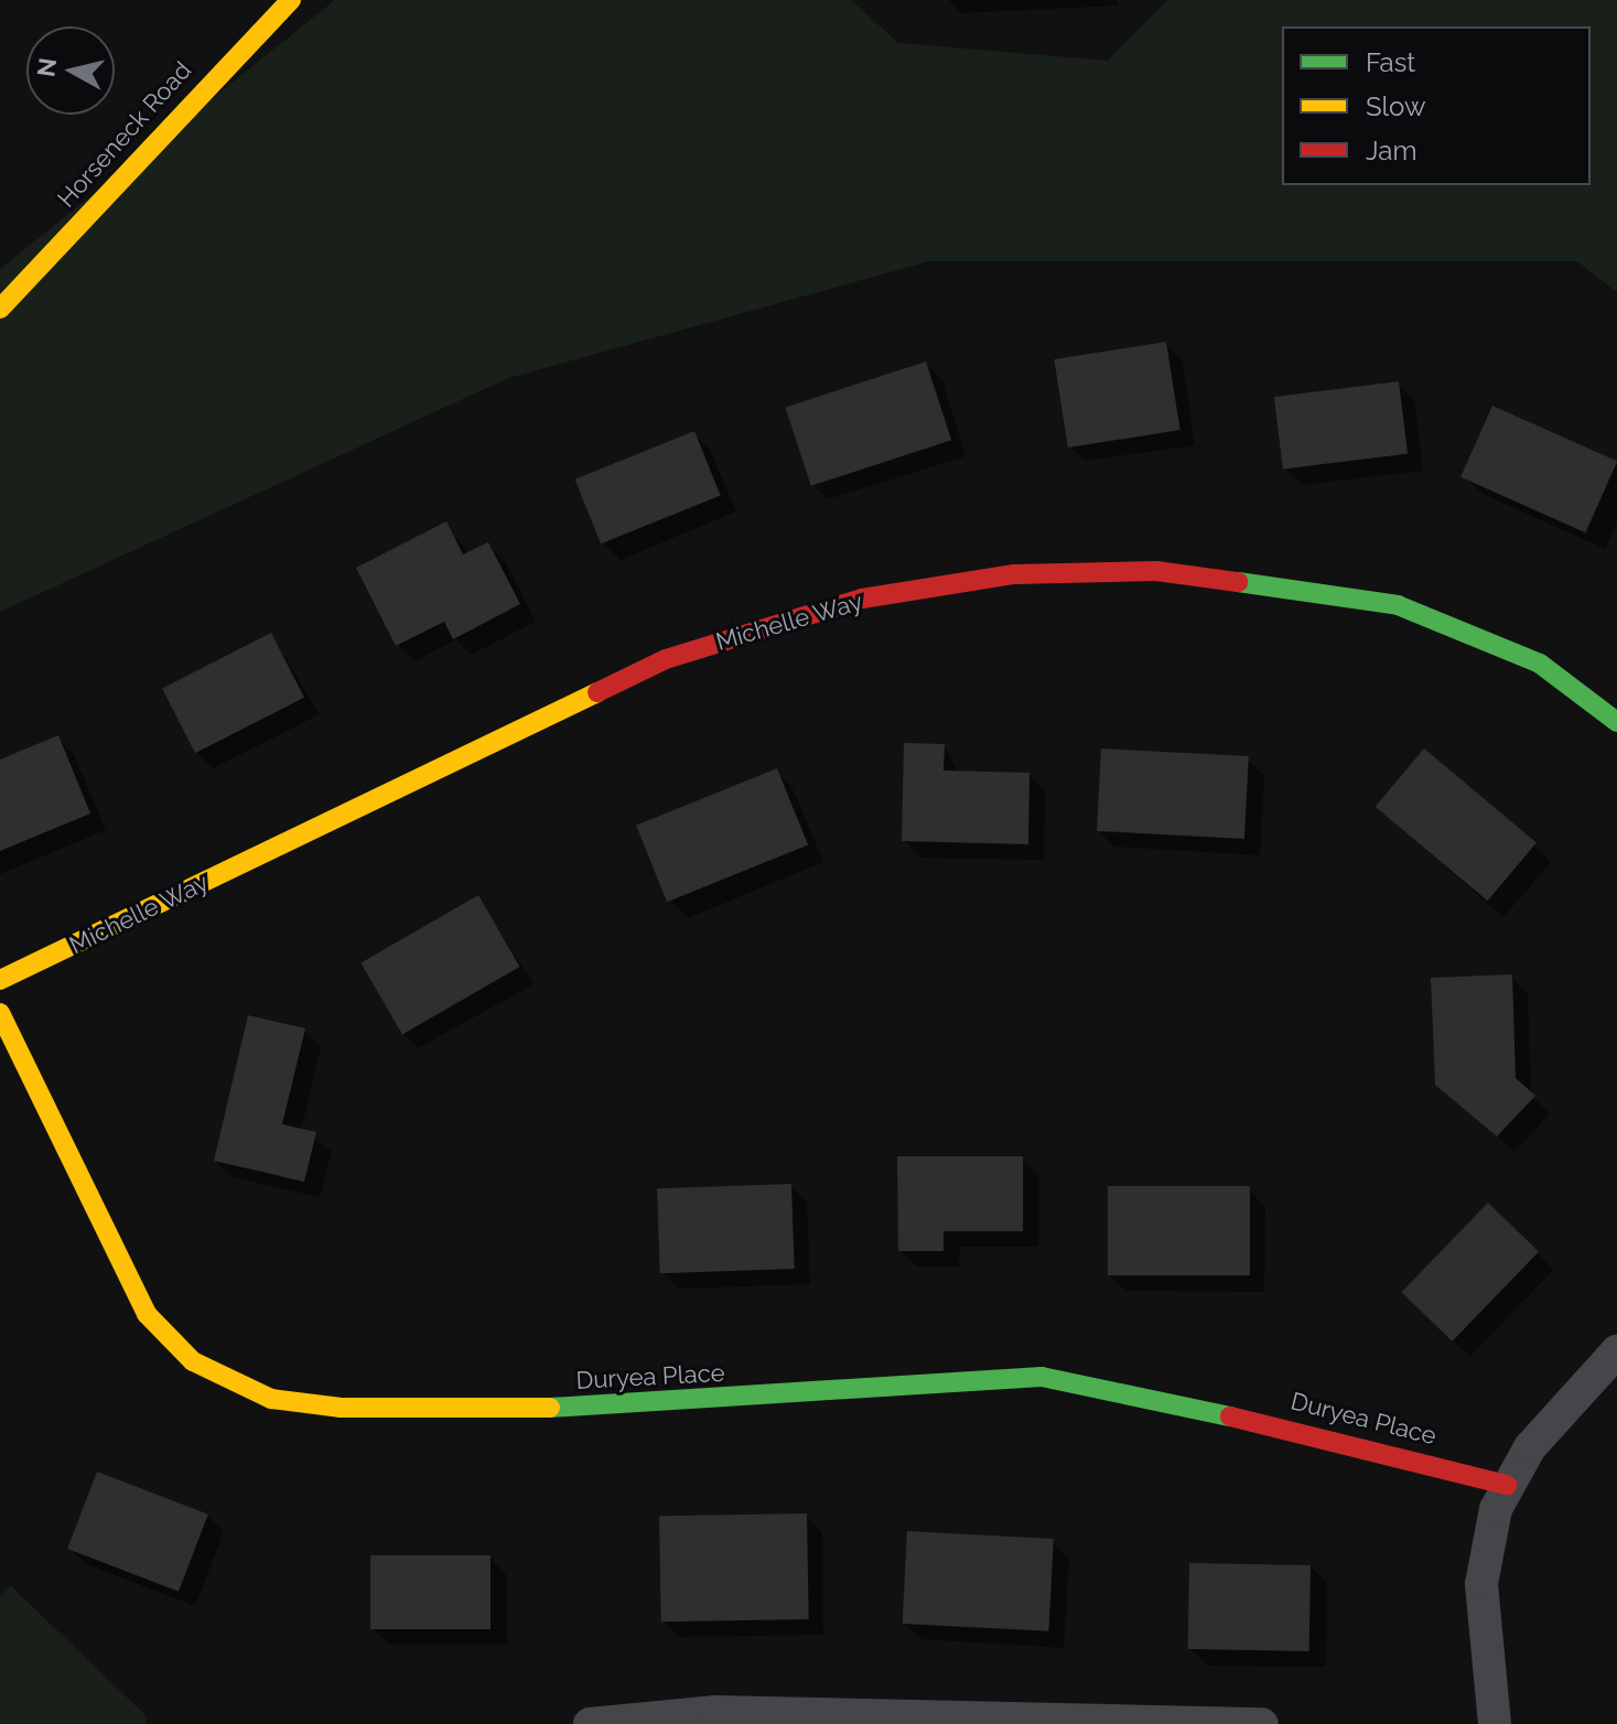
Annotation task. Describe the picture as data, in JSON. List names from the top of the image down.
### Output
{
  "streets": {
    "street": ["Horseneck Road", "Michelle Way", "Duryea Place"]
  },
  "legend": ["Fast", "Slow", "Jam"],
  "north": "left"
}
